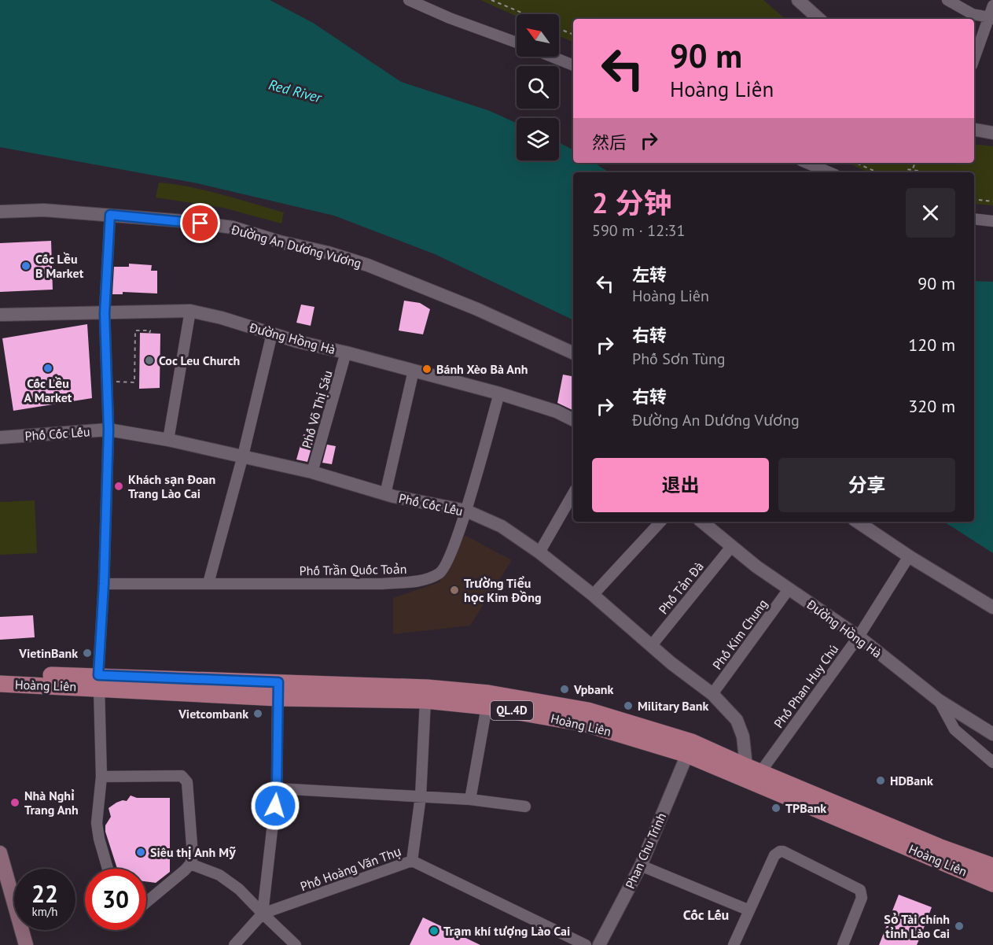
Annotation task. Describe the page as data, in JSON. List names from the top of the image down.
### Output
{
  "streets": {
    "main road": ["Hoàng Liên", "QL.4D"],
    "street": [
      "Đường An Dương Vương",
      "Đường Hồng Hà",
      "Phố Võ Thị Sáu",
      "Phố Cốc Lếu",
      "Phố Trần Quốc Toản",
      "Phố Tản Đà",
      "Phố Kim Chung",
      "Phố Phan Huy Chú",
      "Phan Chu Trinh",
      "Phố Hoàng Văn Thụ"
    ]
  },
  "crossings": [
    ["Đường Hồng Hà", "Phố Võ Thị Sáu"],
    ["Đường Hồng Hà", "Phố Trần Quốc Toản"],
    ["Đường Hồng Hà", "Phố Tản Đà"],
    ["Đường Hồng Hà", "Phố Kim Chung"],
    ["Đường Hồng Hà", "Phố Phan Huy Chú"],
    ["Phố Võ Thị Sáu", "Phố Cốc Lếu"],
    ["Phố Cốc Lếu", "Phố Trần Quốc Toản"],
    ["Phố Cốc Lếu", "Phố Tản Đà"],
    ["Phố Cốc Lếu", "Phố Kim Chung"],
    ["Phố Cốc Lếu", "Hoàng Liên"],
    ["Phố Cốc Lếu", "Phố Phan Huy Chú"],
    ["Hoàng Liên", "Phố Phan Huy Chú"],
    ["Hoàng Liên", "Phan Chu Trinh"]
  ],
  "districts": ["Cốc Lếu"],
  "water": ["Red River"],
  "places": [
    "Cốc Lều B Market",
    "Coc Leu Church",
    "Cốc Lều A Market",
    "Bánh Xèo Bà Anh",
    "Khách sạn Đoan Trang Lào Cai",
    "Trường Tiểu học Kim Đồng",
    "VietinBank",
    "Vpbank",
    "Military Bank",
    "Vietcombank",
    "HDBank",
    "Nhà Nghỉ Trang Anh",
    "TPBank",
    "Siêu thị Anh Mỹ",
    "Sỏ Tài chính tỉnh Lào Cai",
    "Trạm khí tượng Lào Cai"
  ],
  "north": "top left",
  "page": {
    "turn": ["90 m", "Hoàng Liên"],
    "then": "然后",
    "heading": ["2 分钟", "590 m · 12:31"],
    "list": [
      {
        "name": "左转",
        "note": "Hoàng Liên",
        "value": "90 m"
      },
      {
        "name": "右转",
        "note": "Phố Sơn Tùng",
        "value": "120 m"
      },
      {
        "name": "右转",
        "note": "Đường An Dương Vương",
        "value": "320 m"
      }
    ],
    "buttons": ["退出", "分享"],
    "speed": "22 km/h",
    "limit": "30"
  }
}
